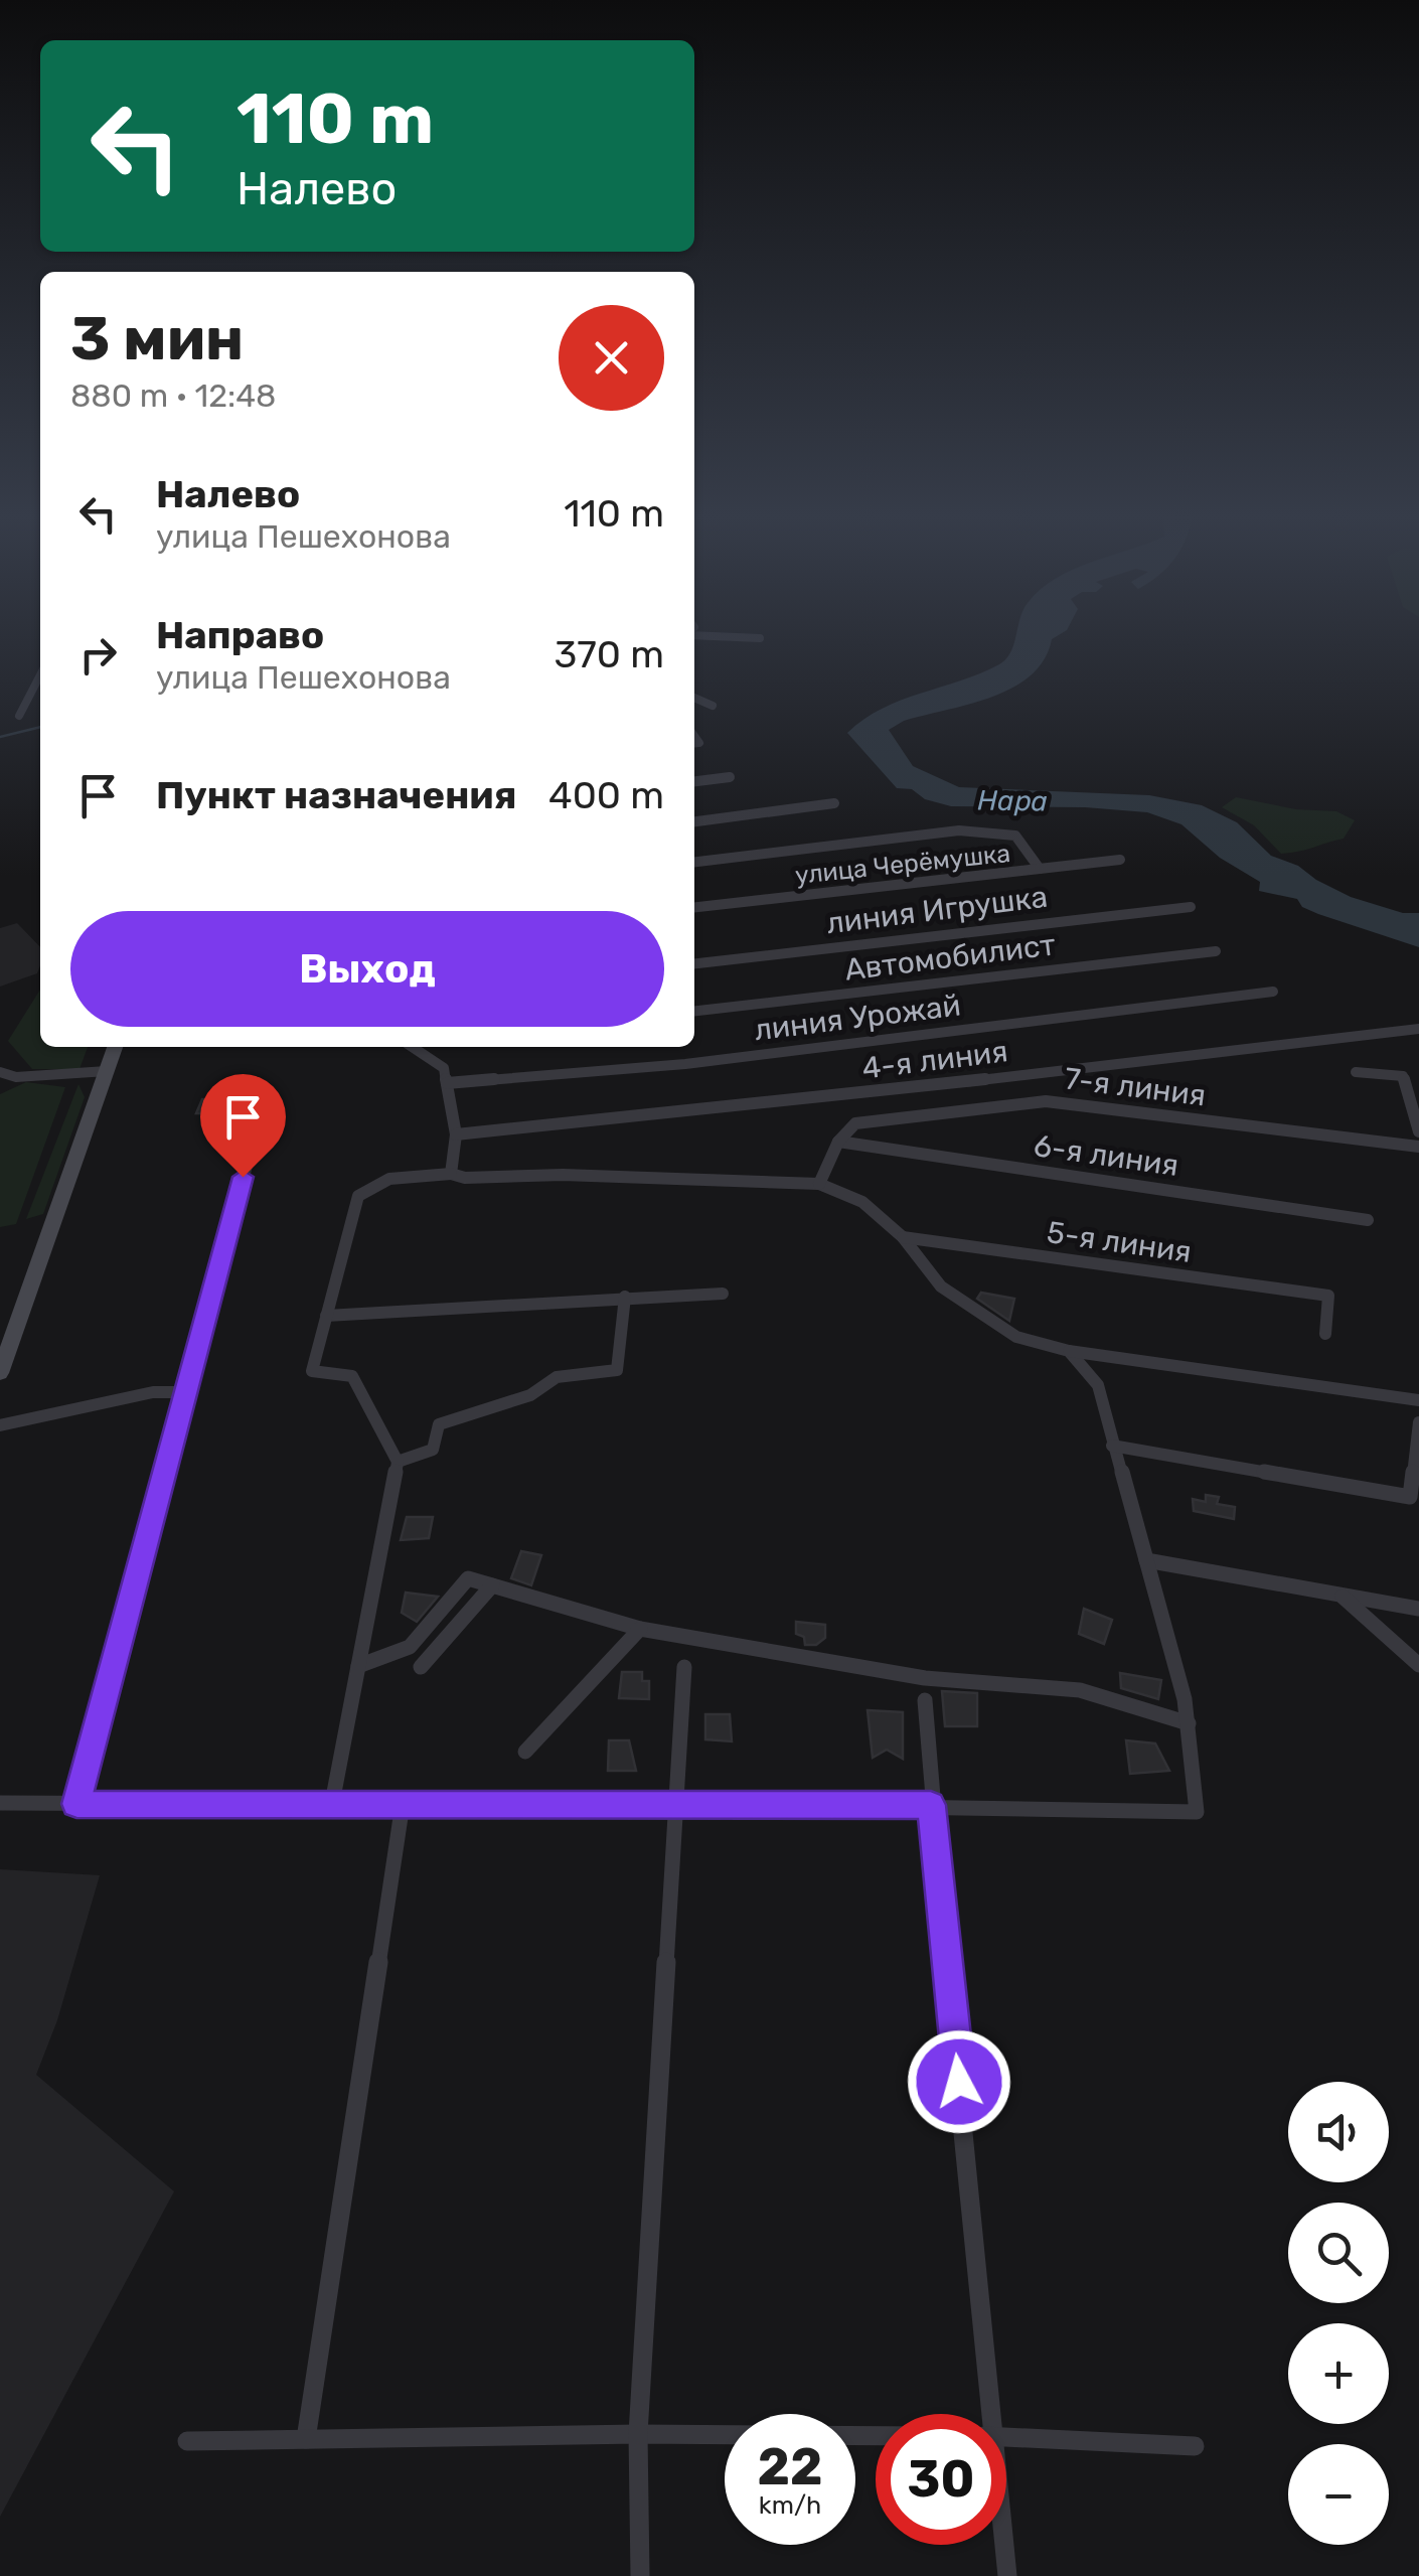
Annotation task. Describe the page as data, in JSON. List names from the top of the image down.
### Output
{
  "streets": {
    "street": [
      "улица Черёмушка",
      "линия Игрушка",
      "Автомобилист",
      "линия Урожай",
      "4-я линия",
      "7-я линия",
      "6-я линия",
      "5-я линия"
    ]
  },
  "crossings": [
    ["7-я линия", "6-я линия"]
  ],
  "water": ["Нара"],
  "page": {
    "turn": ["110 m", "Налево"],
    "heading": ["3 мин", "880 m · 12:48"],
    "list": [
      {
        "name": "Налево",
        "note": "улица Пешехонова",
        "value": "110 m"
      },
      {
        "name": "Направо",
        "note": "улица Пешехонова",
        "value": "370 m"
      },
      {
        "name": "Пункт назначения",
        "value": "400 m"
      }
    ],
    "buttons": "Выход",
    "map_buttons": ["+", "−"],
    "speed": "22 km/h",
    "limit": "30"
  }
}
